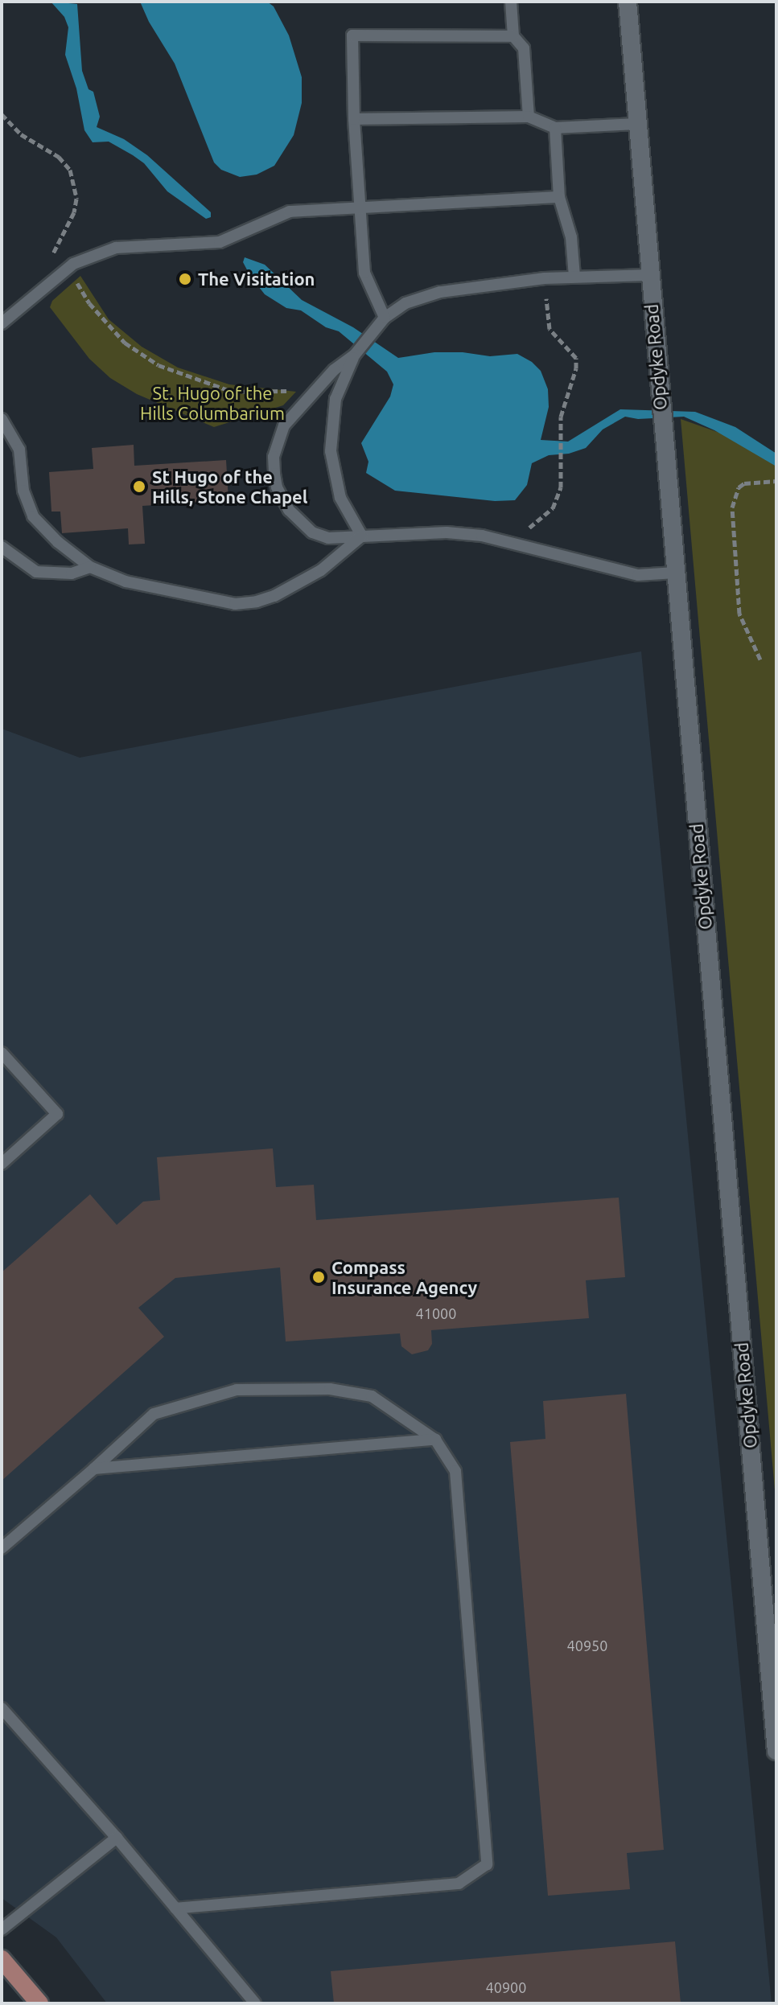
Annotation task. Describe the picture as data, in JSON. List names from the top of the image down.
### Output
{
  "streets": {
    "main road": ["Opdyke Road"]
  },
  "parks": ["St. Hugo of the Hills Columbarium"],
  "places": ["The Visitation", "St Hugo of the Hills, Stone Chapel", "Compass Insurance Agency"],
  "house_numbers": ["41000", "40950", "40900"]
}
